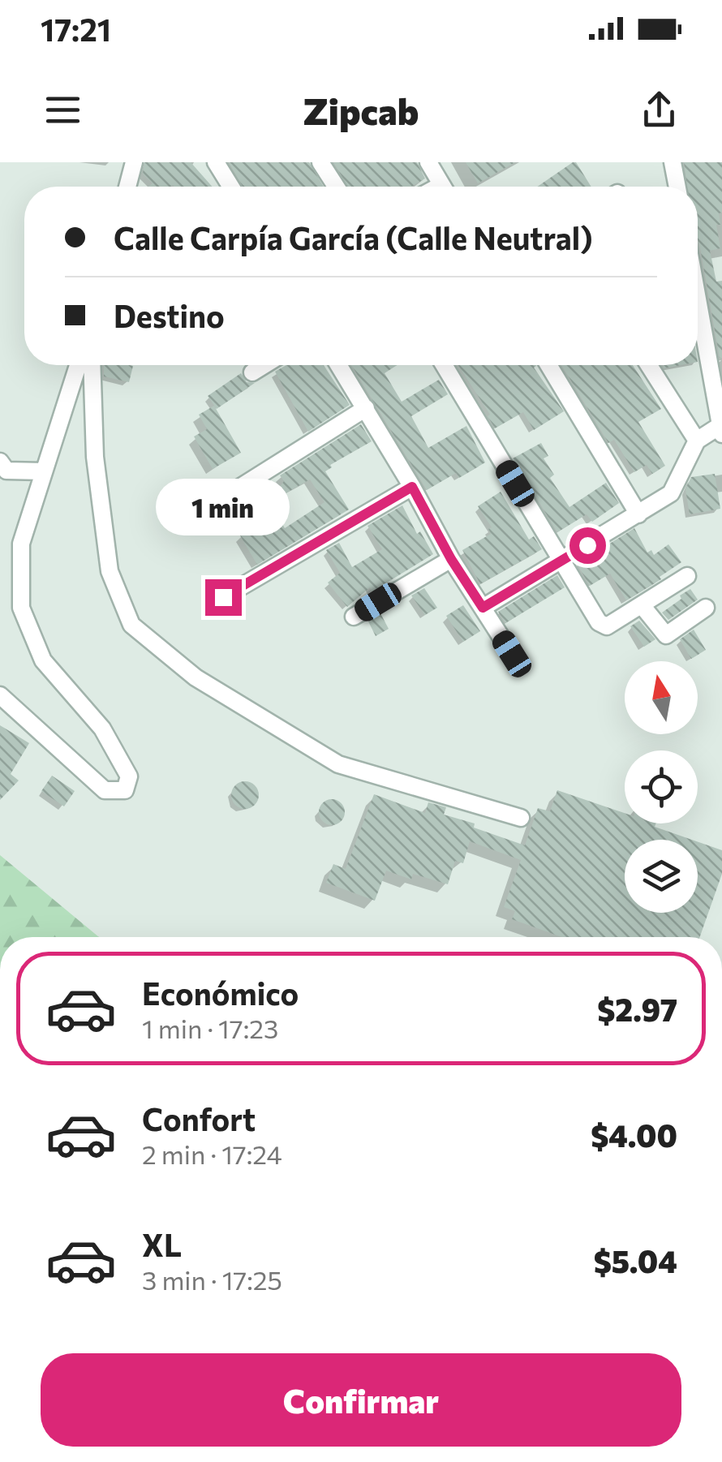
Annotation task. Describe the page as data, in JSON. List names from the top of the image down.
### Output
{
  "north": "top",
  "page": {
    "status": "17:21",
    "header": "Zipcab",
    "banner": ["Calle Carpía García (Calle Neutral)", "Destino"],
    "bubble": "1 min",
    "list": [
      {
        "name": "Económico",
        "note": "1 min · 17:23",
        "value": "$2.97"
      },
      {
        "name": "Confort",
        "note": "2 min · 17:24",
        "value": "$4.00"
      },
      {
        "name": "XL",
        "note": "3 min · 17:25",
        "value": "$5.04"
      }
    ],
    "buttons": "Confirmar"
  }
}
